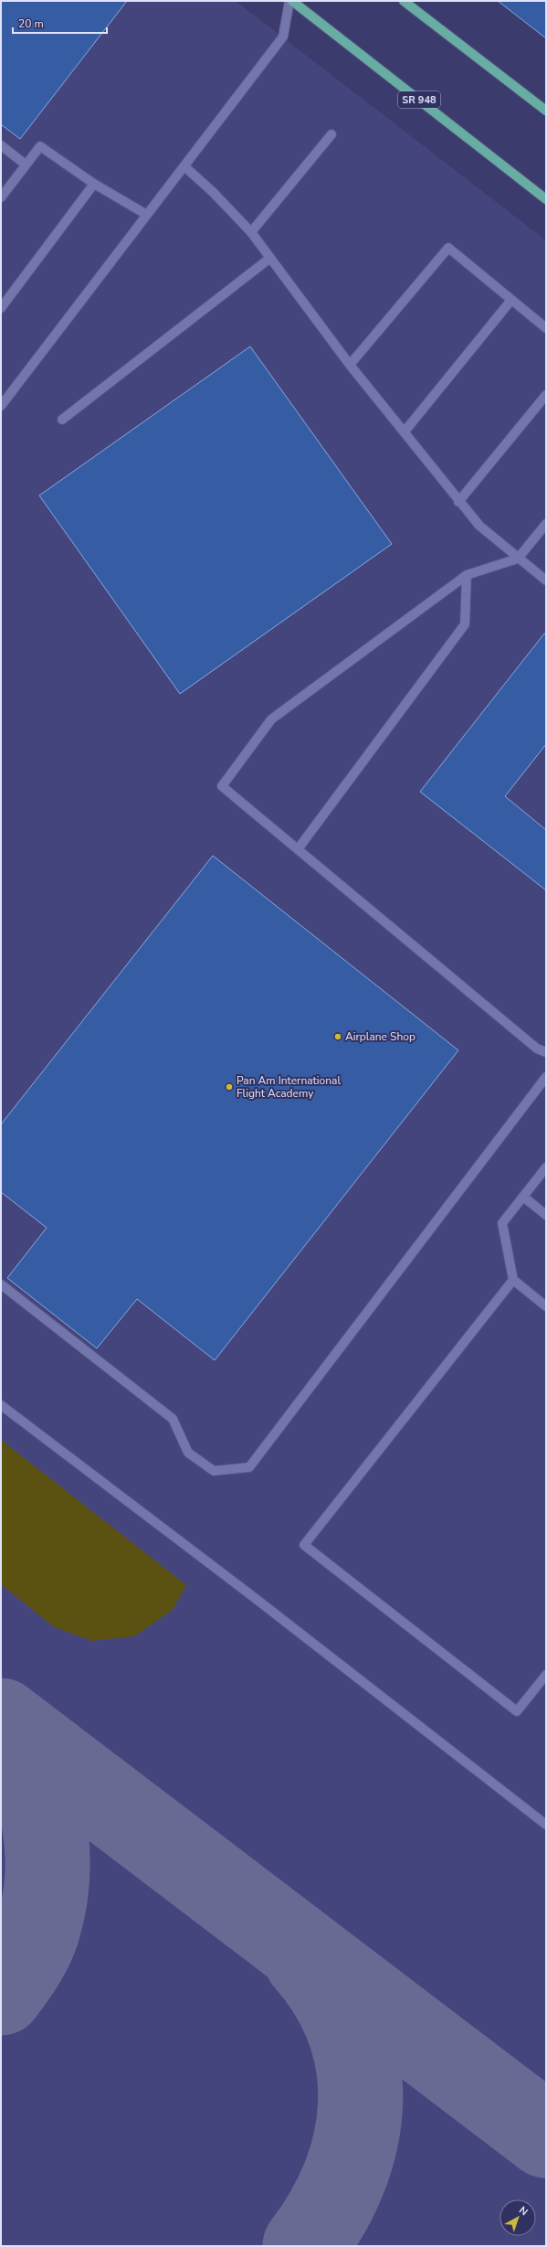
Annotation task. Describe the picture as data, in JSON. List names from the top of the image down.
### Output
{
  "streets": {
    "main road": ["SR 948"]
  },
  "places": ["Airplane Shop", "Pan Am International Flight Academy"],
  "scale_bar": "20 m",
  "north": "top right"
}
